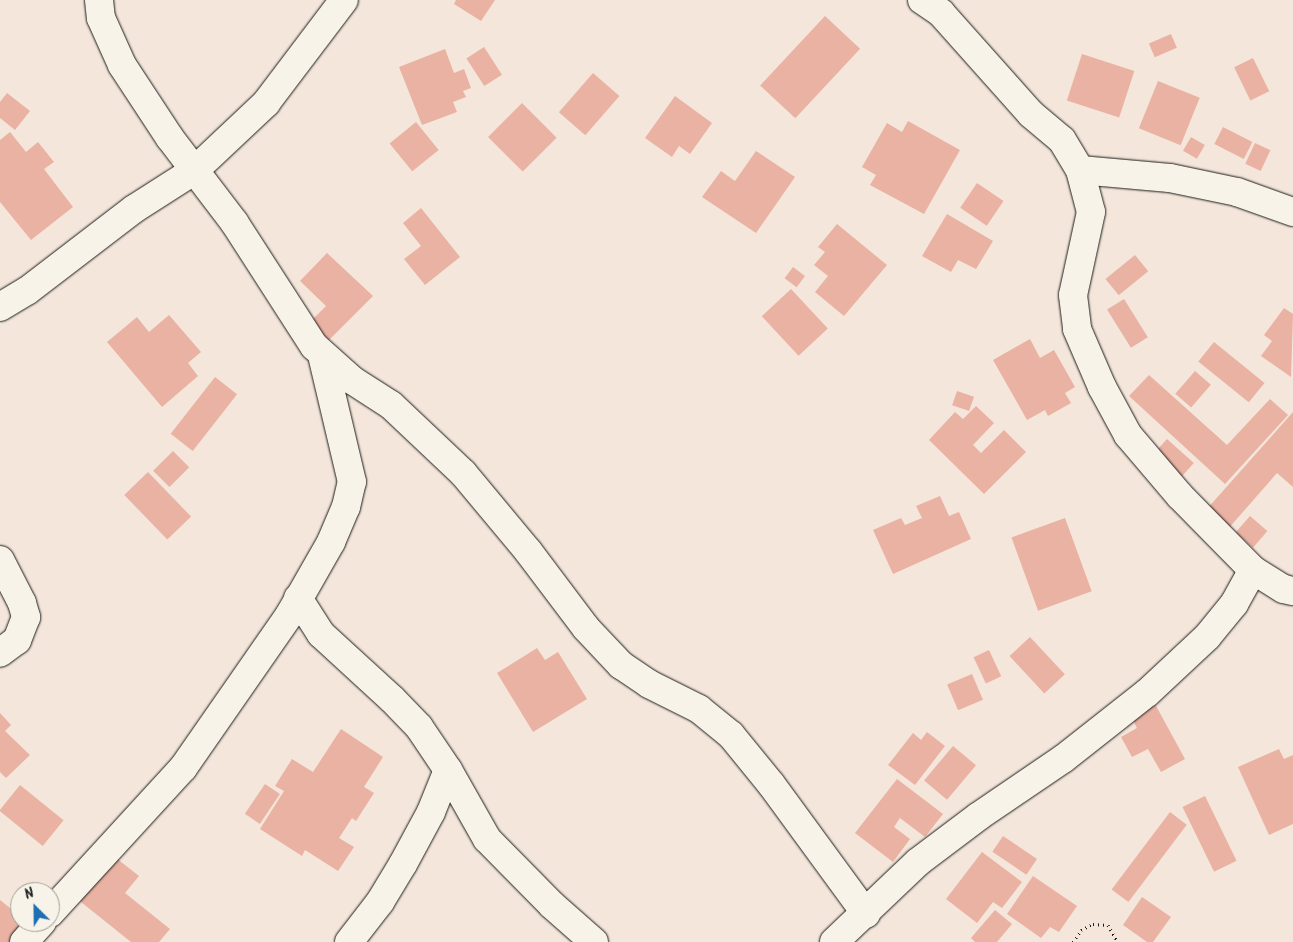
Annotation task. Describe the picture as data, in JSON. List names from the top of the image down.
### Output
{
  "north": "top left"
}
